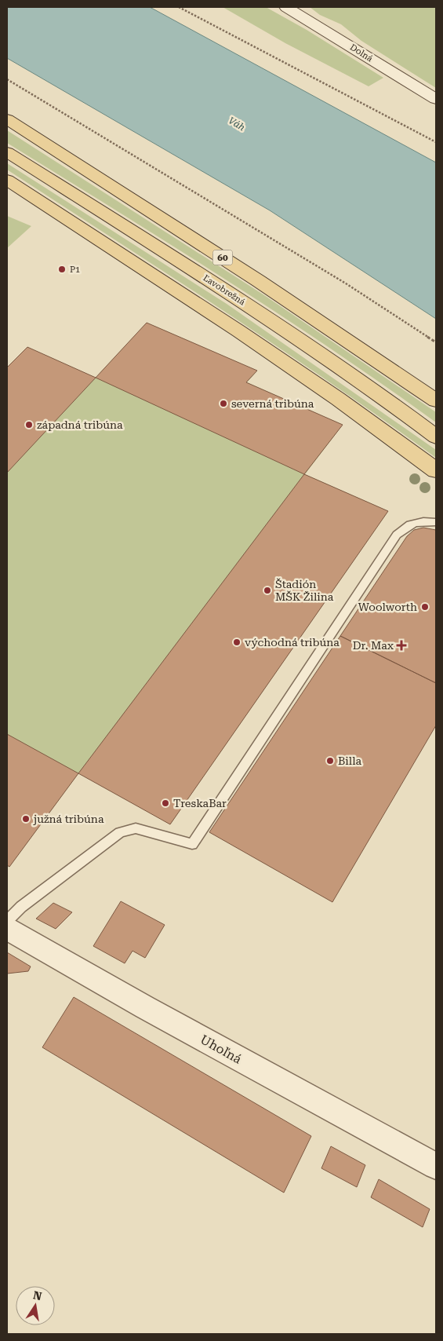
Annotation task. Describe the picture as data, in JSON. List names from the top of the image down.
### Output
{
  "streets": {
    "main road": ["Dolná", "60", "Ľavobrežná"],
    "street": ["Uhoľná"]
  },
  "water": ["Váh"],
  "places": {
    "other": [
      "P1",
      "severná tribúna",
      "západná tribúna",
      "Štadión MŠK Žilina",
      "Woolworth",
      "východná tribúna",
      "Billa",
      "TreskaBar",
      "južná tribúna"
    ],
    "health": ["Dr. Max"]
  },
  "north": "top"
}
